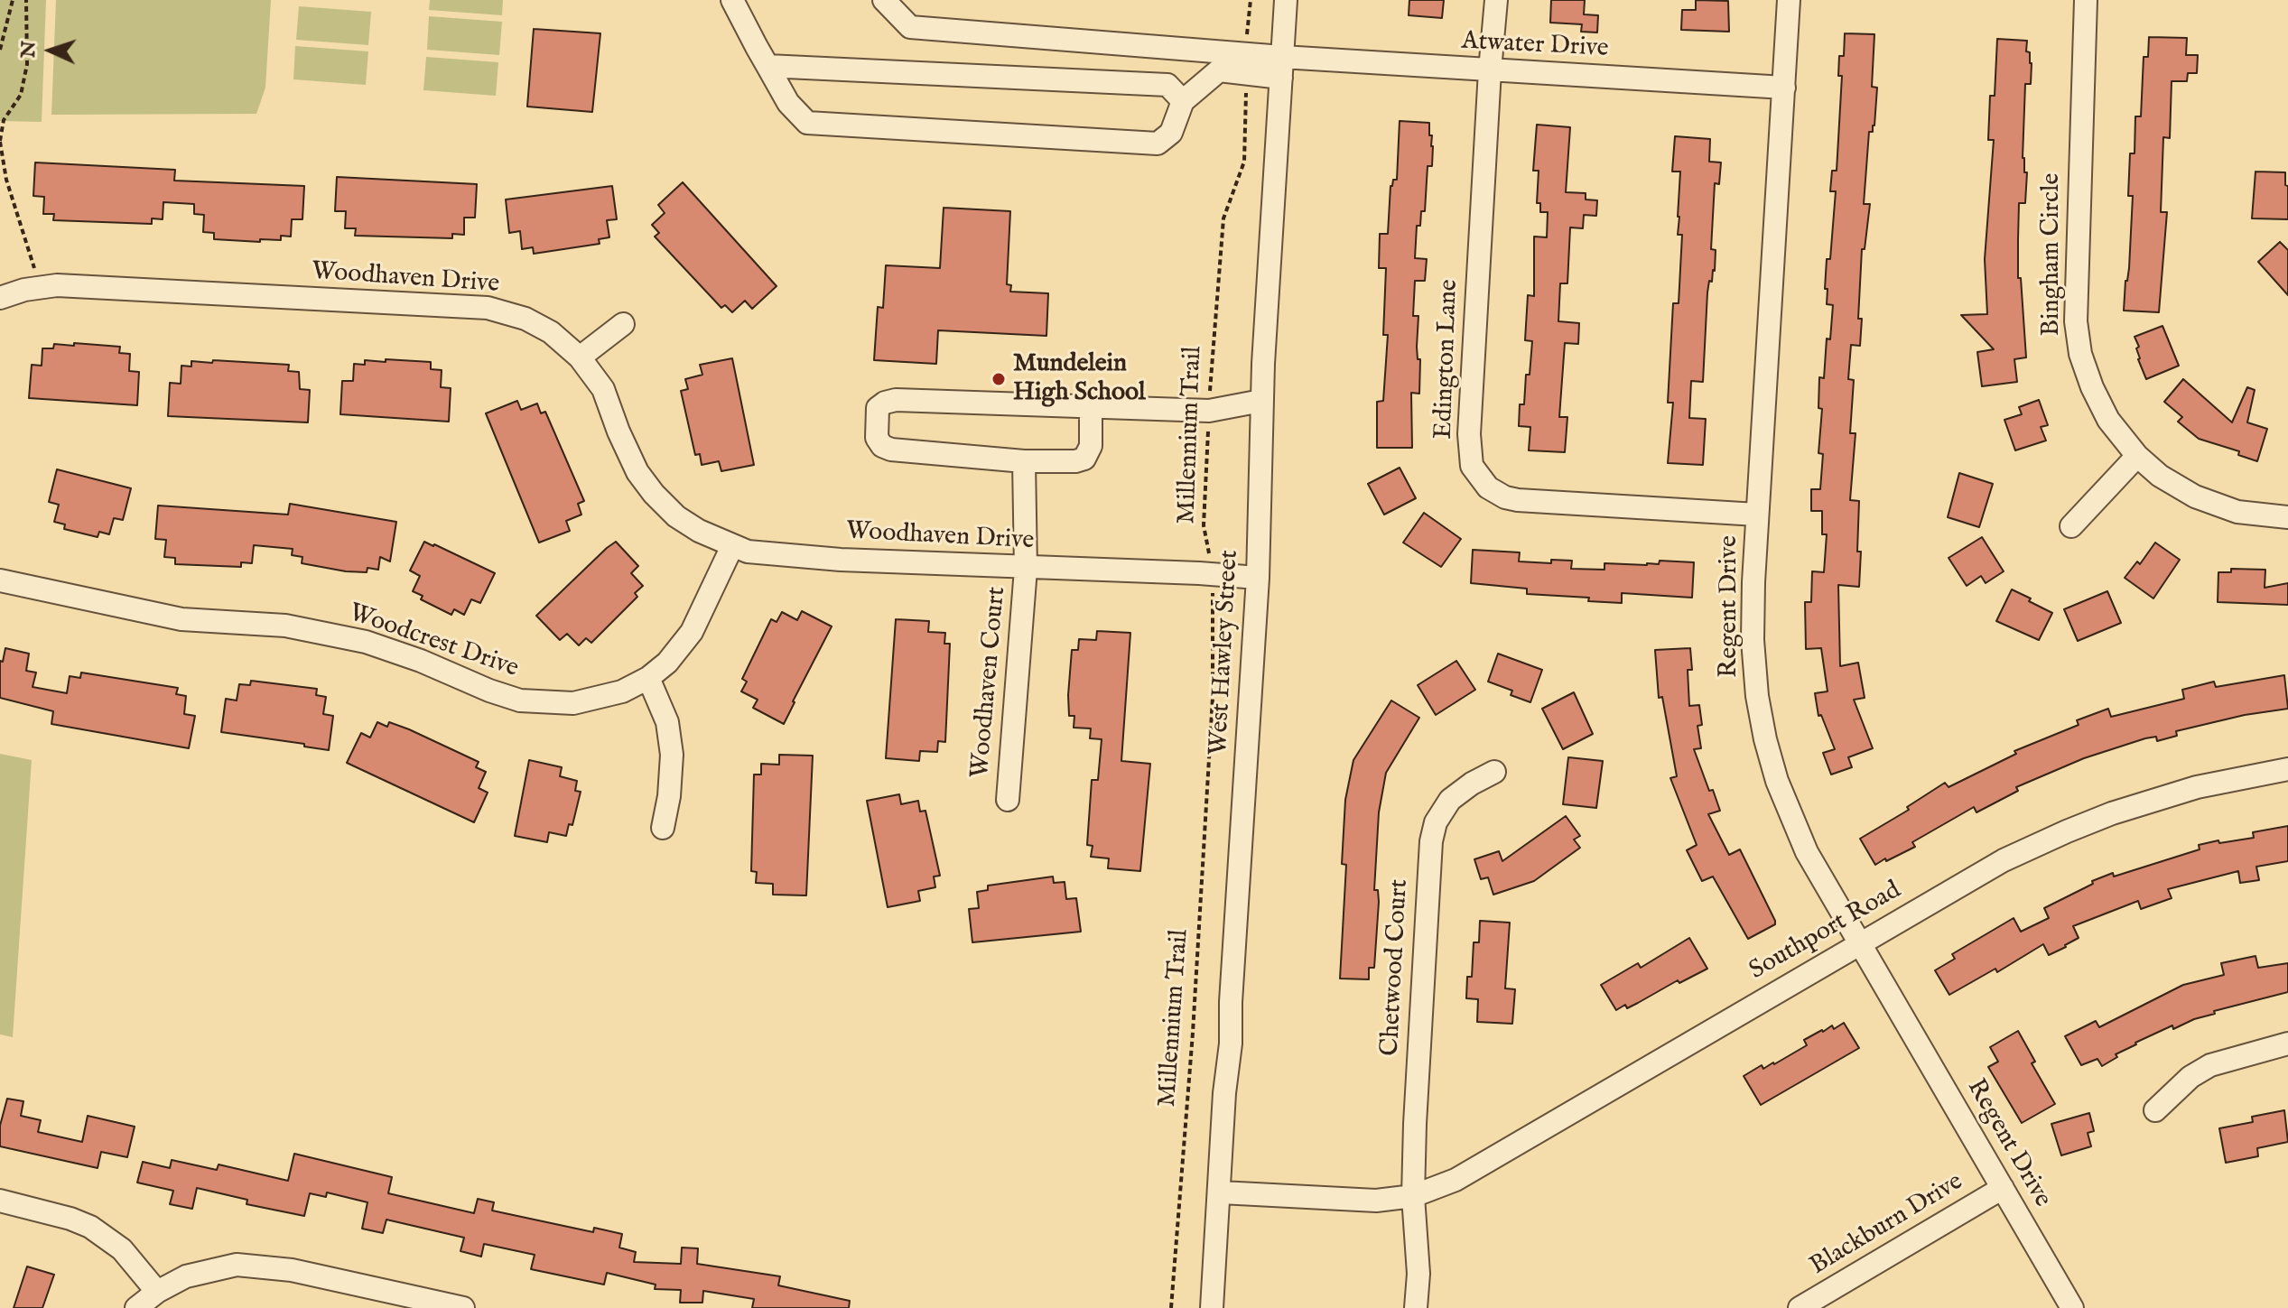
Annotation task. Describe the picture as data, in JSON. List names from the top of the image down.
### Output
{
  "streets": {
    "street": [
      "Atwater Drive",
      "Bingham Circle",
      "Woodhaven Drive",
      "Edington Lane",
      "Regent Drive",
      "Woodcrest Drive",
      "West Hawley Street",
      "Woodhaven Court",
      "Southport Road",
      "Chetwood Court",
      "Blackburn Drive"
    ],
    "path": ["Millennium Trail"]
  },
  "crossings": [
    ["Atwater Drive", "Edington Lane"],
    ["Atwater Drive", "Millennium Trail"],
    ["Atwater Drive", "Regent Drive"],
    ["Atwater Drive", "West Hawley Street"],
    ["Woodhaven Drive", "Millennium Trail"],
    ["Woodhaven Drive", "Woodcrest Drive"],
    ["Woodhaven Drive", "West Hawley Street"],
    ["Woodhaven Drive", "Woodhaven Court"],
    ["Edington Lane", "Regent Drive"],
    ["Regent Drive", "Southport Road"],
    ["Regent Drive", "Blackburn Drive"],
    ["West Hawley Street", "Southport Road"],
    ["Southport Road", "Chetwood Court"]
  ],
  "places": ["Mundelein High School"],
  "north": "left"
}
